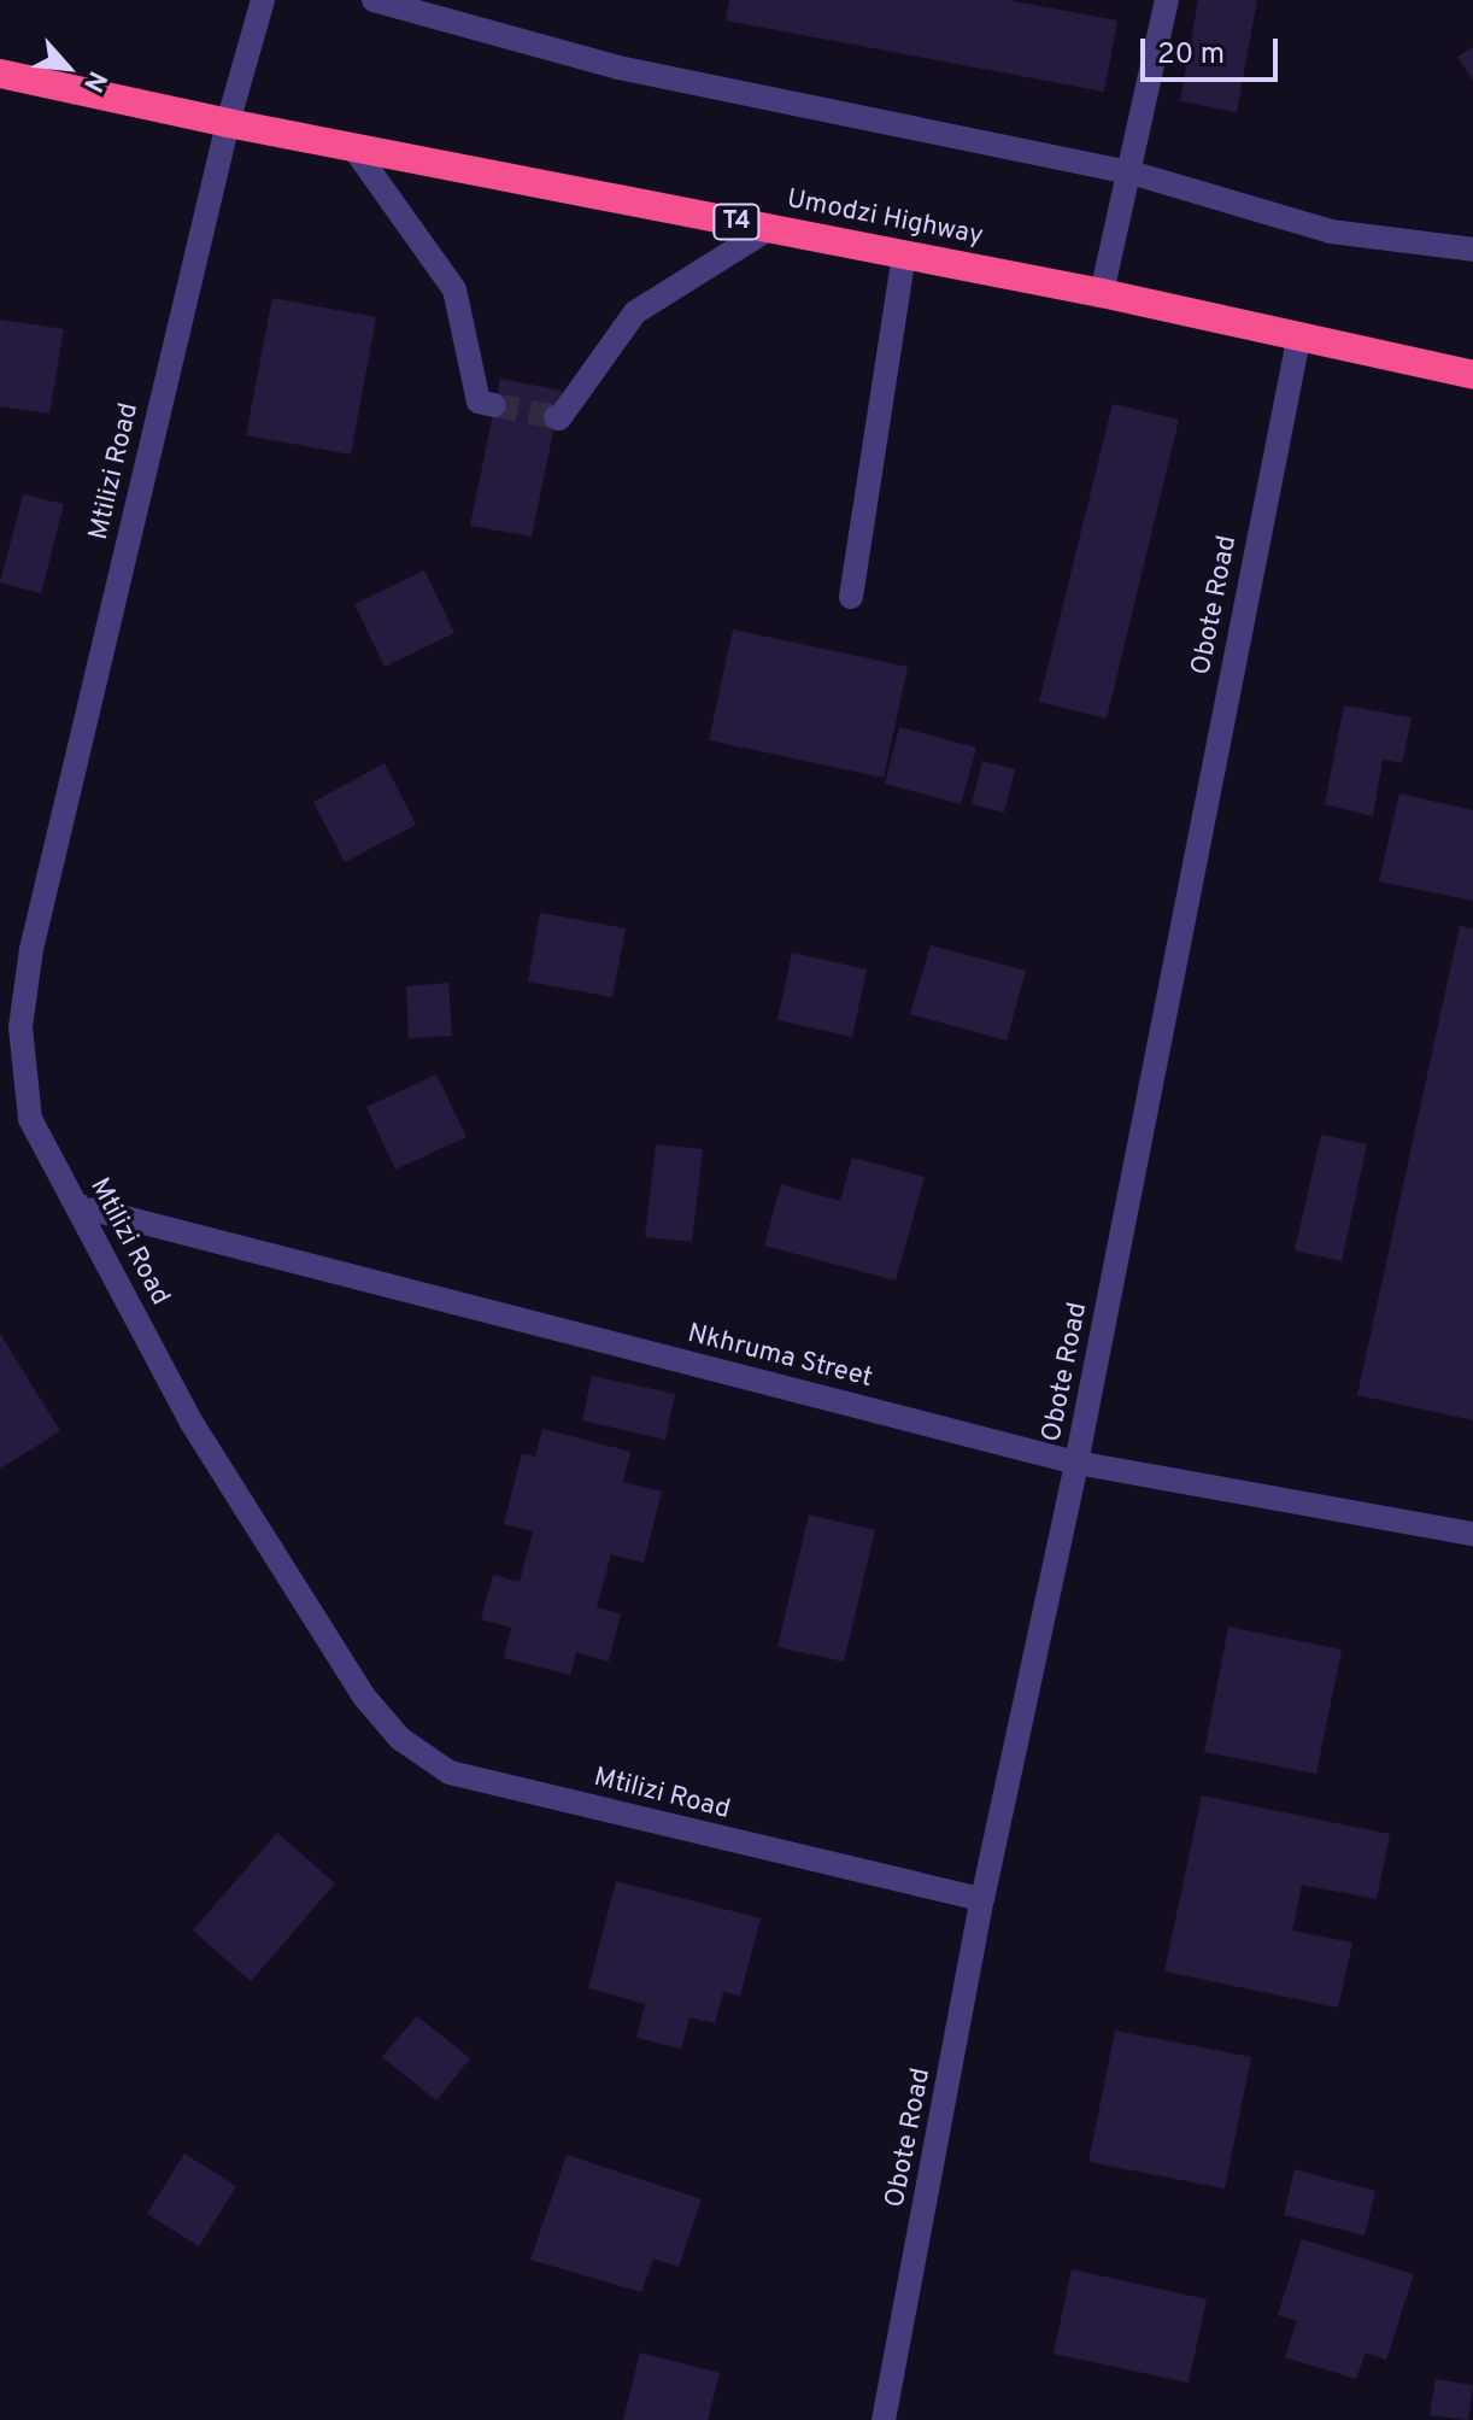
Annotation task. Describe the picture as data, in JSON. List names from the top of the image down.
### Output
{
  "streets": {
    "highway": ["Umodzi Highway", "T4"],
    "street": ["Mtilizi Road", "Obote Road", "Nkhruma Street"]
  },
  "crossings": [
    ["Umodzi Highway", "Mtilizi Road"],
    ["Umodzi Highway", "Obote Road"],
    ["Mtilizi Road", "Obote Road"],
    ["Mtilizi Road", "Nkhruma Street"],
    ["Obote Road", "Nkhruma Street"]
  ],
  "scale_bar": "20 m",
  "north": "bottom right"
}
